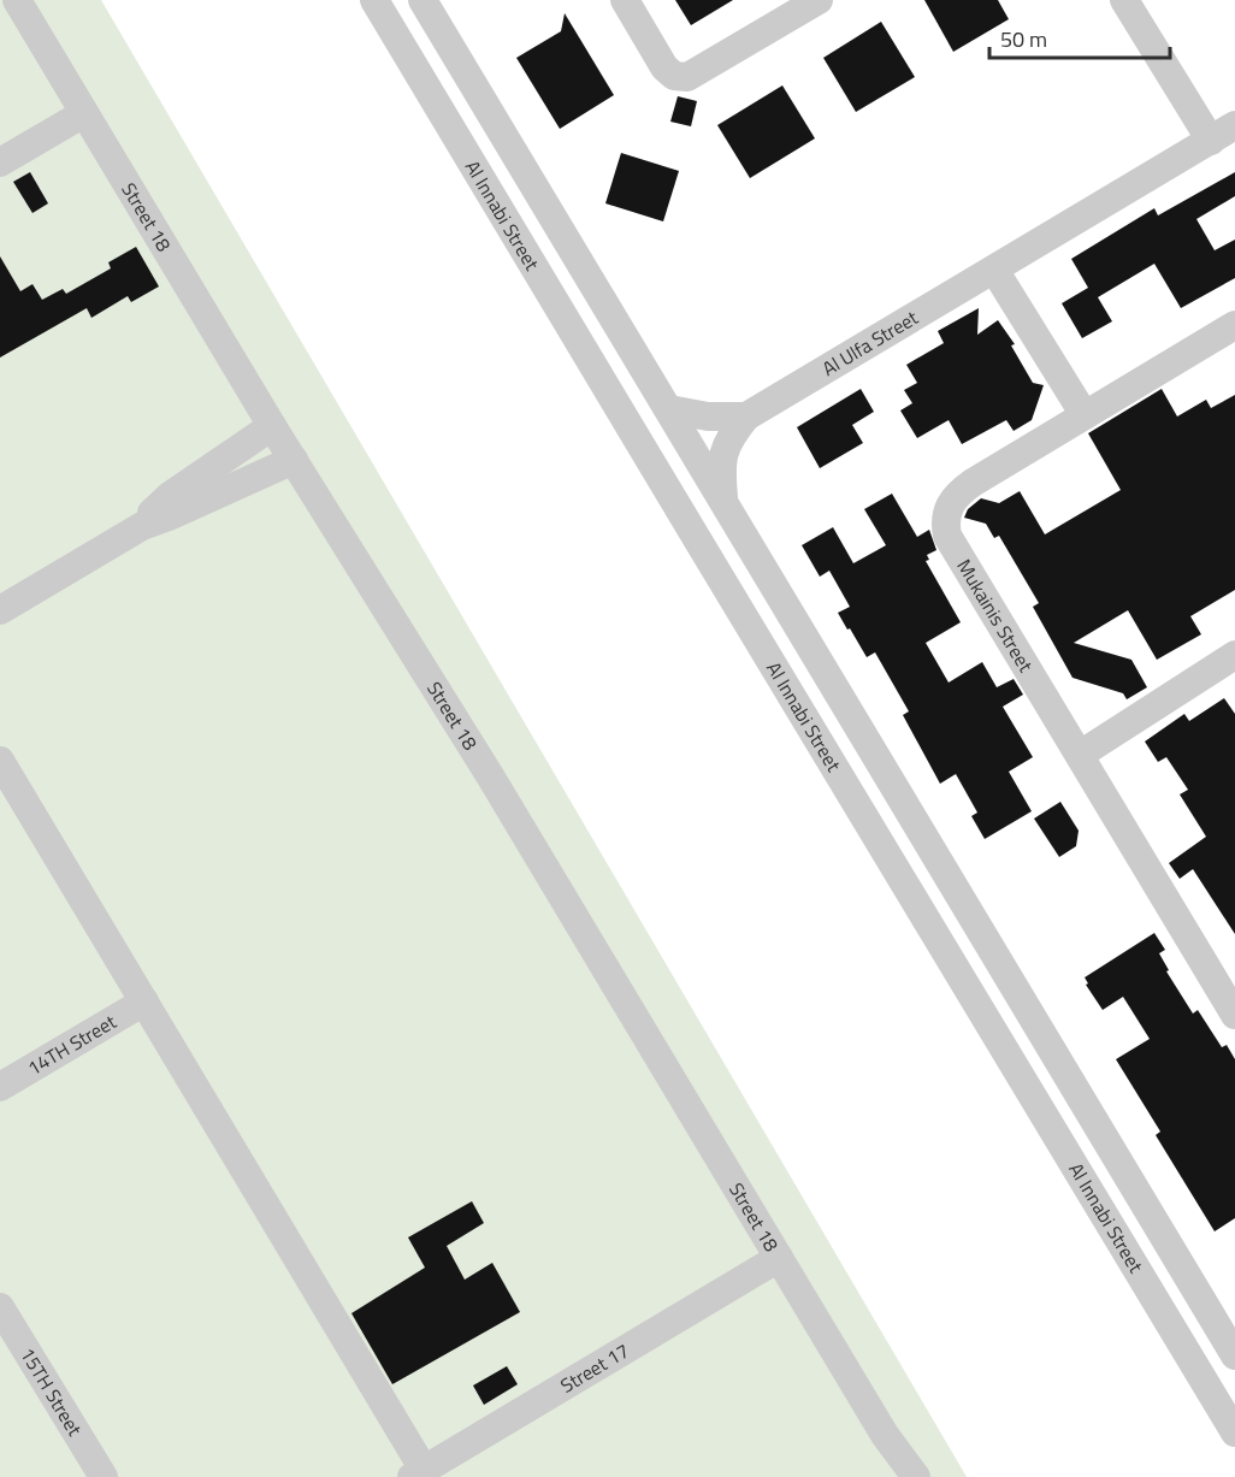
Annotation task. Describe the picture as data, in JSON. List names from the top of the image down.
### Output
{
  "streets": {
    "street": [
      "Al Innabi Street",
      "Street 18",
      "Al Ulfa Street",
      "Mukainis Street",
      "14TH Street",
      "Street 17",
      "15TH Street"
    ]
  },
  "crossings": [
    ["Al Innabi Street", "Al Ulfa Street"],
    ["Street 18", "Street 17"]
  ],
  "scale_bar": "50 m"
}
